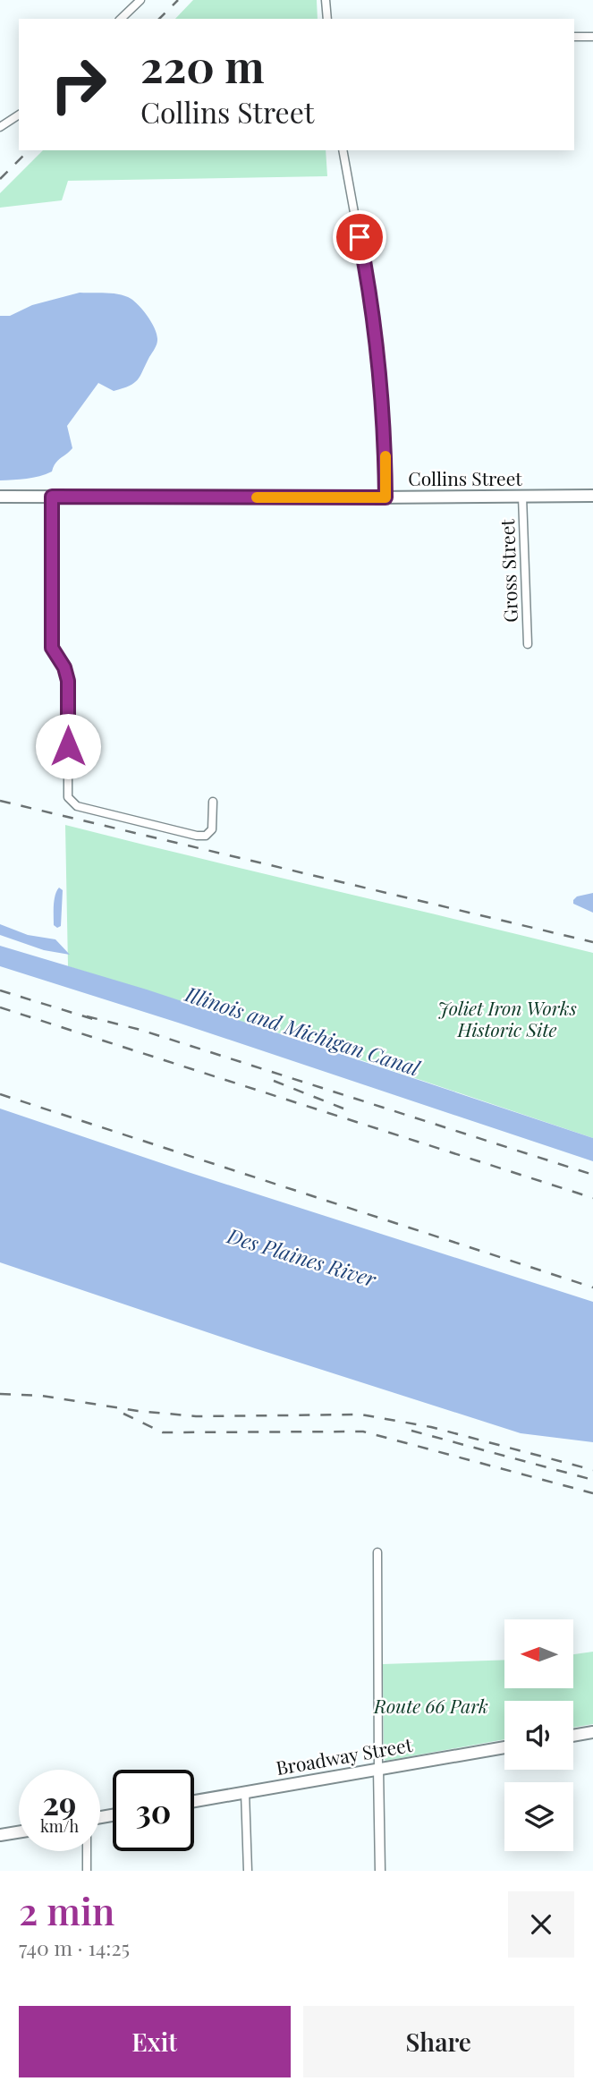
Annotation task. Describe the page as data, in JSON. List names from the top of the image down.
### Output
{
  "streets": {
    "main road": ["Collins Street", "Broadway Street"],
    "street": ["Gross Street"]
  },
  "crossings": [
    ["Collins Street", "Gross Street"]
  ],
  "water": ["Illinois and Michigan Canal", "Des Plaines River"],
  "parks": ["Joliet Iron Works Historic Site", "Route 66 Park"],
  "north": "left",
  "page": {
    "turn": ["220 m", "Collins Street"],
    "speed": "29 km/h",
    "limit": "30",
    "heading": ["2 min", "740 m · 14:25"],
    "buttons": ["Exit", "Share"]
  }
}
